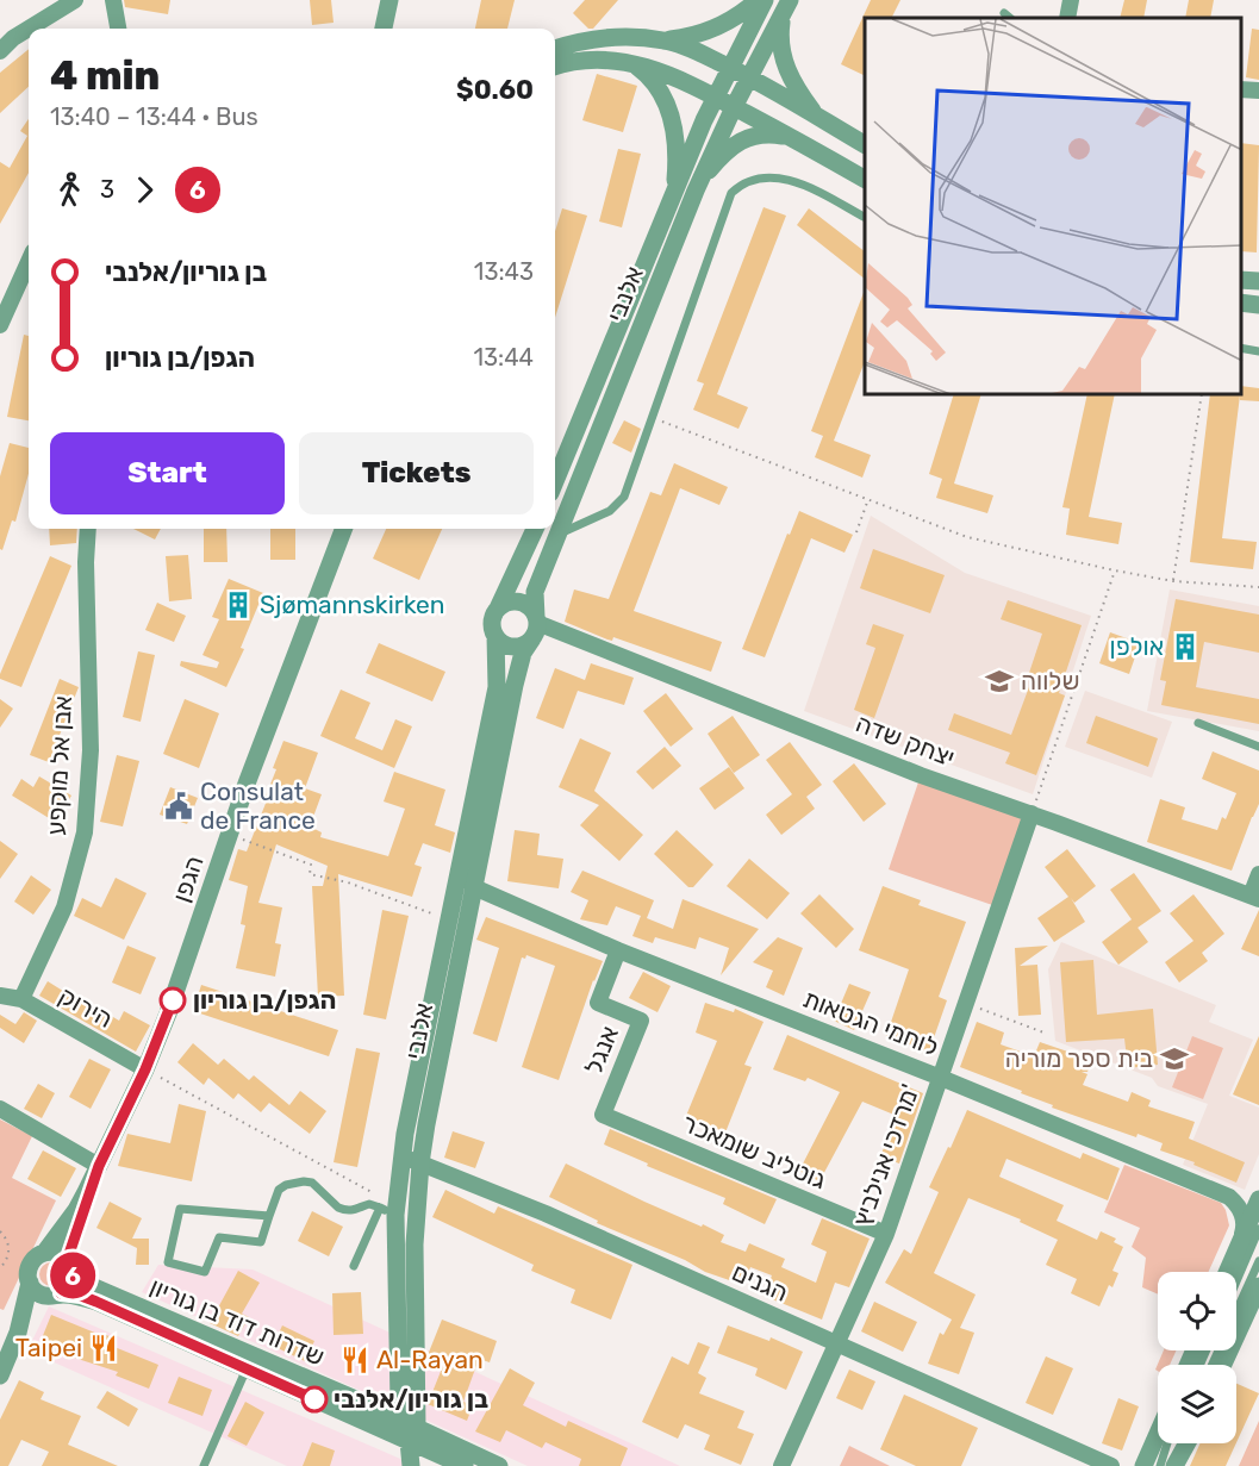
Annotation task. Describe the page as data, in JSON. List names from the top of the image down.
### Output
{
  "streets": {
    "street": [
      "אלנבי",
      "יצחק שדה",
      "אבן אל מוקפע",
      "הגפן",
      "הירוק",
      "לוחמי הגטאות",
      "אנגל",
      "גוטליב שומאכר",
      "מרדכי אנילביץ'",
      "הגנים",
      "שדרות דוד בן גוריון"
    ]
  },
  "crossings": [
    ["אלנבי", "יצחק שדה"],
    ["אלנבי", "לוחמי הגטאות"],
    ["אלנבי", "הגנים"],
    ["אלנבי", "שדרות דוד בן גוריון"],
    ["יצחק שדה", "מרדכי אנילביץ'"],
    ["אבן אל מוקפע", "הירוק"],
    ["הגפן", "הירוק"],
    ["הגפן", "שדרות דוד בן גוריון"],
    ["לוחמי הגטאות", "אנגל"],
    ["לוחמי הגטאות", "מרדכי אנילביץ'"],
    ["אנגל", "גוטליב שומאכר"],
    ["גוטליב שומאכר", "מרדכי אנילביץ'"],
    ["מרדכי אנילביץ'", "הגנים"]
  ],
  "places": {
    "building": ["Sjømannskirken", "אולפן"],
    "school or university": ["שלווה", "בית ספר מוריה"],
    "public building": ["Consulat de France"],
    "other": ["הגפן/בן גוריון", "בן גוריון/אלנבי"],
    "restaurant": ["Taipei", "Al-Rayan"]
  },
  "lines": ["bus line 6"],
  "page": {
    "on_map": "6",
    "heading": ["4 min", "13:40 – 13:44 · Bus", "$0.60"],
    "legs": ["3", "6"],
    "list": [
      {
        "name": "בן גוריון/אלנבי",
        "value": "13:43"
      },
      {
        "name": "הגפן/בן גוריון",
        "value": "13:44"
      }
    ],
    "buttons": ["Start", "Tickets"]
  }
}
